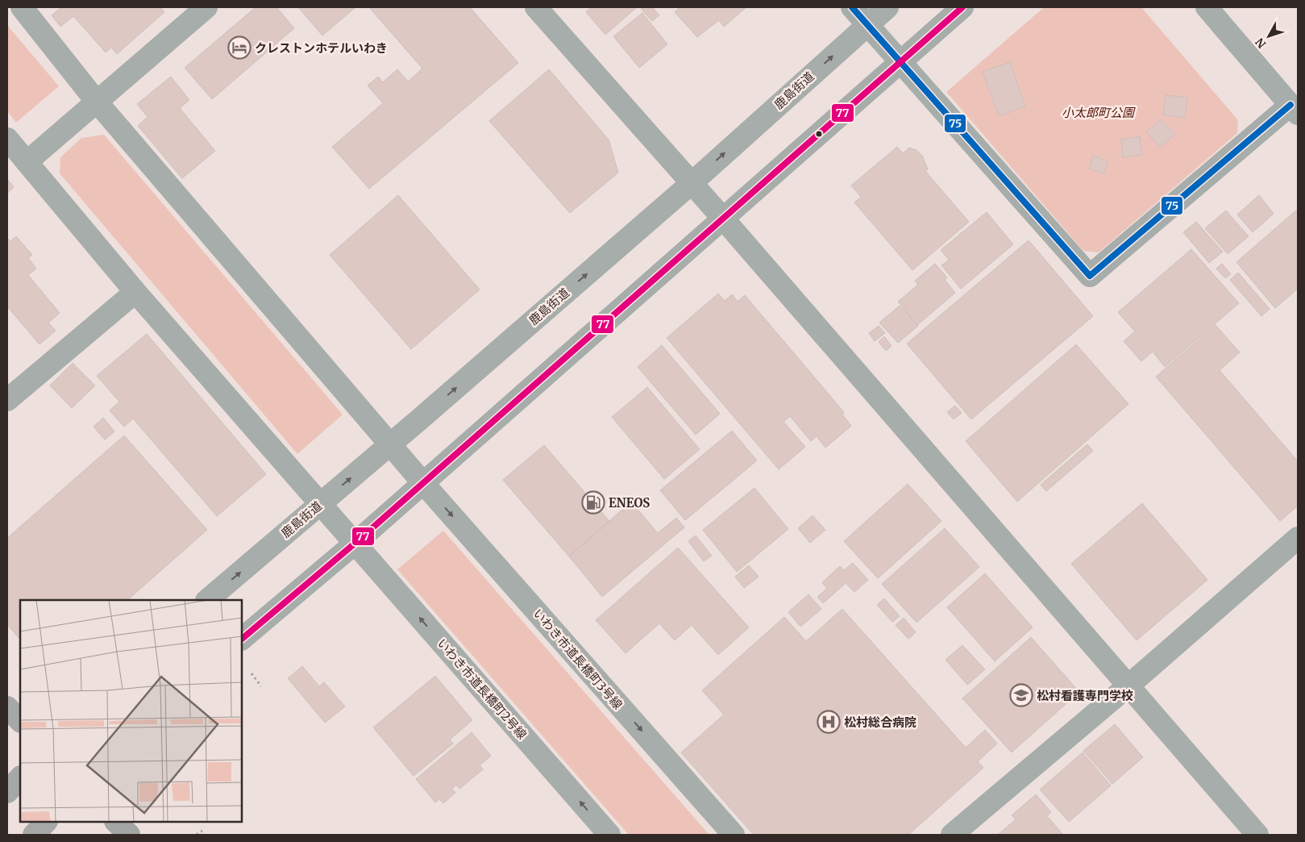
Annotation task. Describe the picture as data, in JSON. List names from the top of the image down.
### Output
{
  "streets": {
    "street": ["鹿島街道", "いわき市道長橋町3号線", "いわき市道長橋町2号線"]
  },
  "crossings": [
    ["鹿島街道", "いわき市道長橋町3号線"],
    ["鹿島街道", "いわき市道長橋町2号線"]
  ],
  "one_way": ["いわき市道長橋町3号線", "いわき市道長橋町2号線"],
  "parks": ["小太郎町公園"],
  "places": {
    "hotel": ["クレストンホテルいわき"],
    "fuel station": ["ENEOS"],
    "school or university": ["松村看護専門学校"],
    "hospital": ["松村総合病院"]
  },
  "lines": ["transit line 75", "transit line 77"],
  "north": "bottom left"
}
